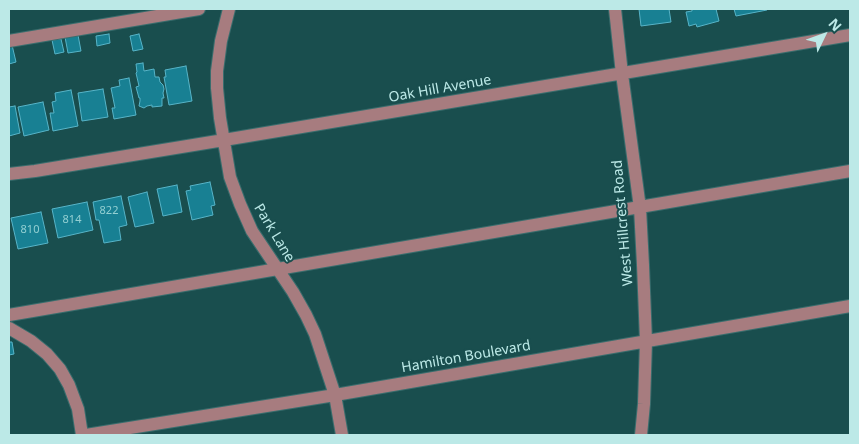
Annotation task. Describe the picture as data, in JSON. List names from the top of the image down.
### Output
{
  "streets": {
    "street": [
      "Oak Hill Avenue",
      "West Hillcrest Road",
      "Park Lane",
      "Hamilton Boulevard"
    ]
  },
  "crossings": [
    ["Oak Hill Avenue", "West Hillcrest Road"],
    ["Oak Hill Avenue", "Park Lane"],
    ["West Hillcrest Road", "Hamilton Boulevard"],
    ["Park Lane", "Hamilton Boulevard"]
  ],
  "house_numbers": ["822", "814", "810"],
  "north": "top right"
}
